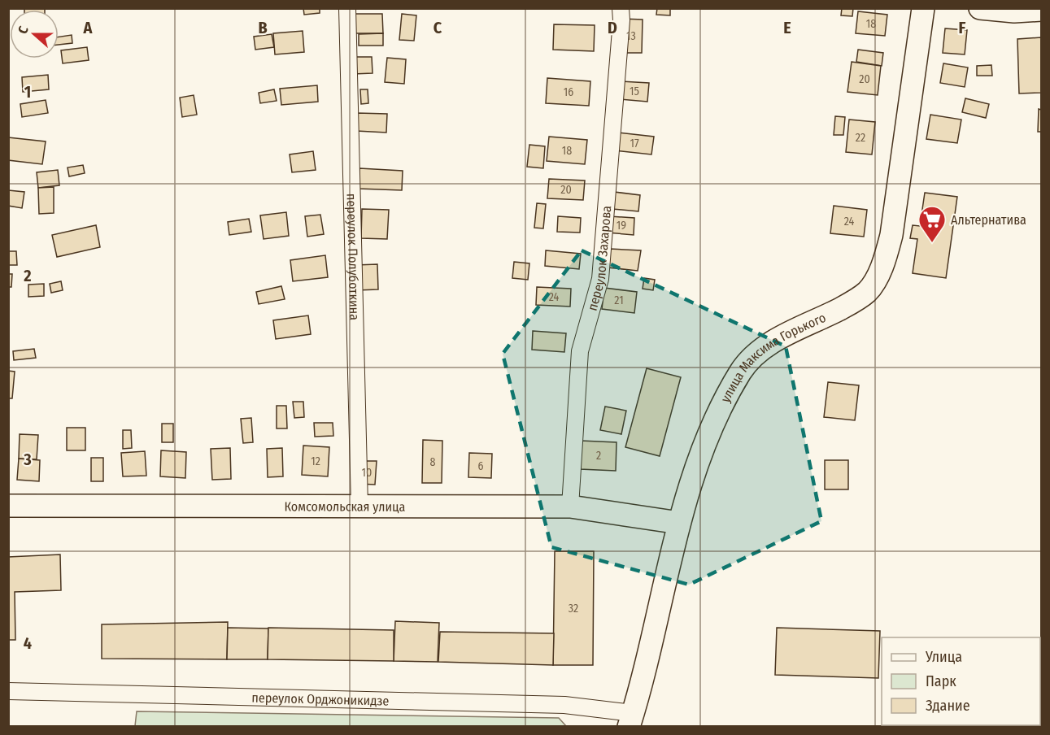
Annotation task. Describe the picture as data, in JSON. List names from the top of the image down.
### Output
{
  "streets": {
    "main road": ["улица Максима Горького", "Комсомольская улица"],
    "street": ["переулок Полуботкина", "переулок Захарова", "переулок Орджоникидзе"]
  },
  "crossings": [
    ["переулок Полуботкина", "Комсомольская улица"],
    ["переулок Захарова", "Комсомольская улица"],
    ["улица Максима Горького", "Комсомольская улица"],
    ["улица Максима Горького", "переулок Орджоникидзе"]
  ],
  "places": {
    "supermarket": ["Альтернатива"]
  },
  "house_numbers": [
    "18",
    "13",
    "20",
    "15",
    "16",
    "22",
    "17",
    "18",
    "20",
    "24",
    "19",
    "24",
    "21",
    "2",
    "12",
    "8",
    "6",
    "10",
    "32"
  ],
  "legend": ["Улица", "Парк", "Здание"],
  "north": "left",
  "grid": {
    "columns": [
      "A",
      "B",
      "C",
      "D",
      "E",
      "F"
    ],
    "rows": [
      "1",
      "2",
      "3",
      "4"
    ]
  }
}
